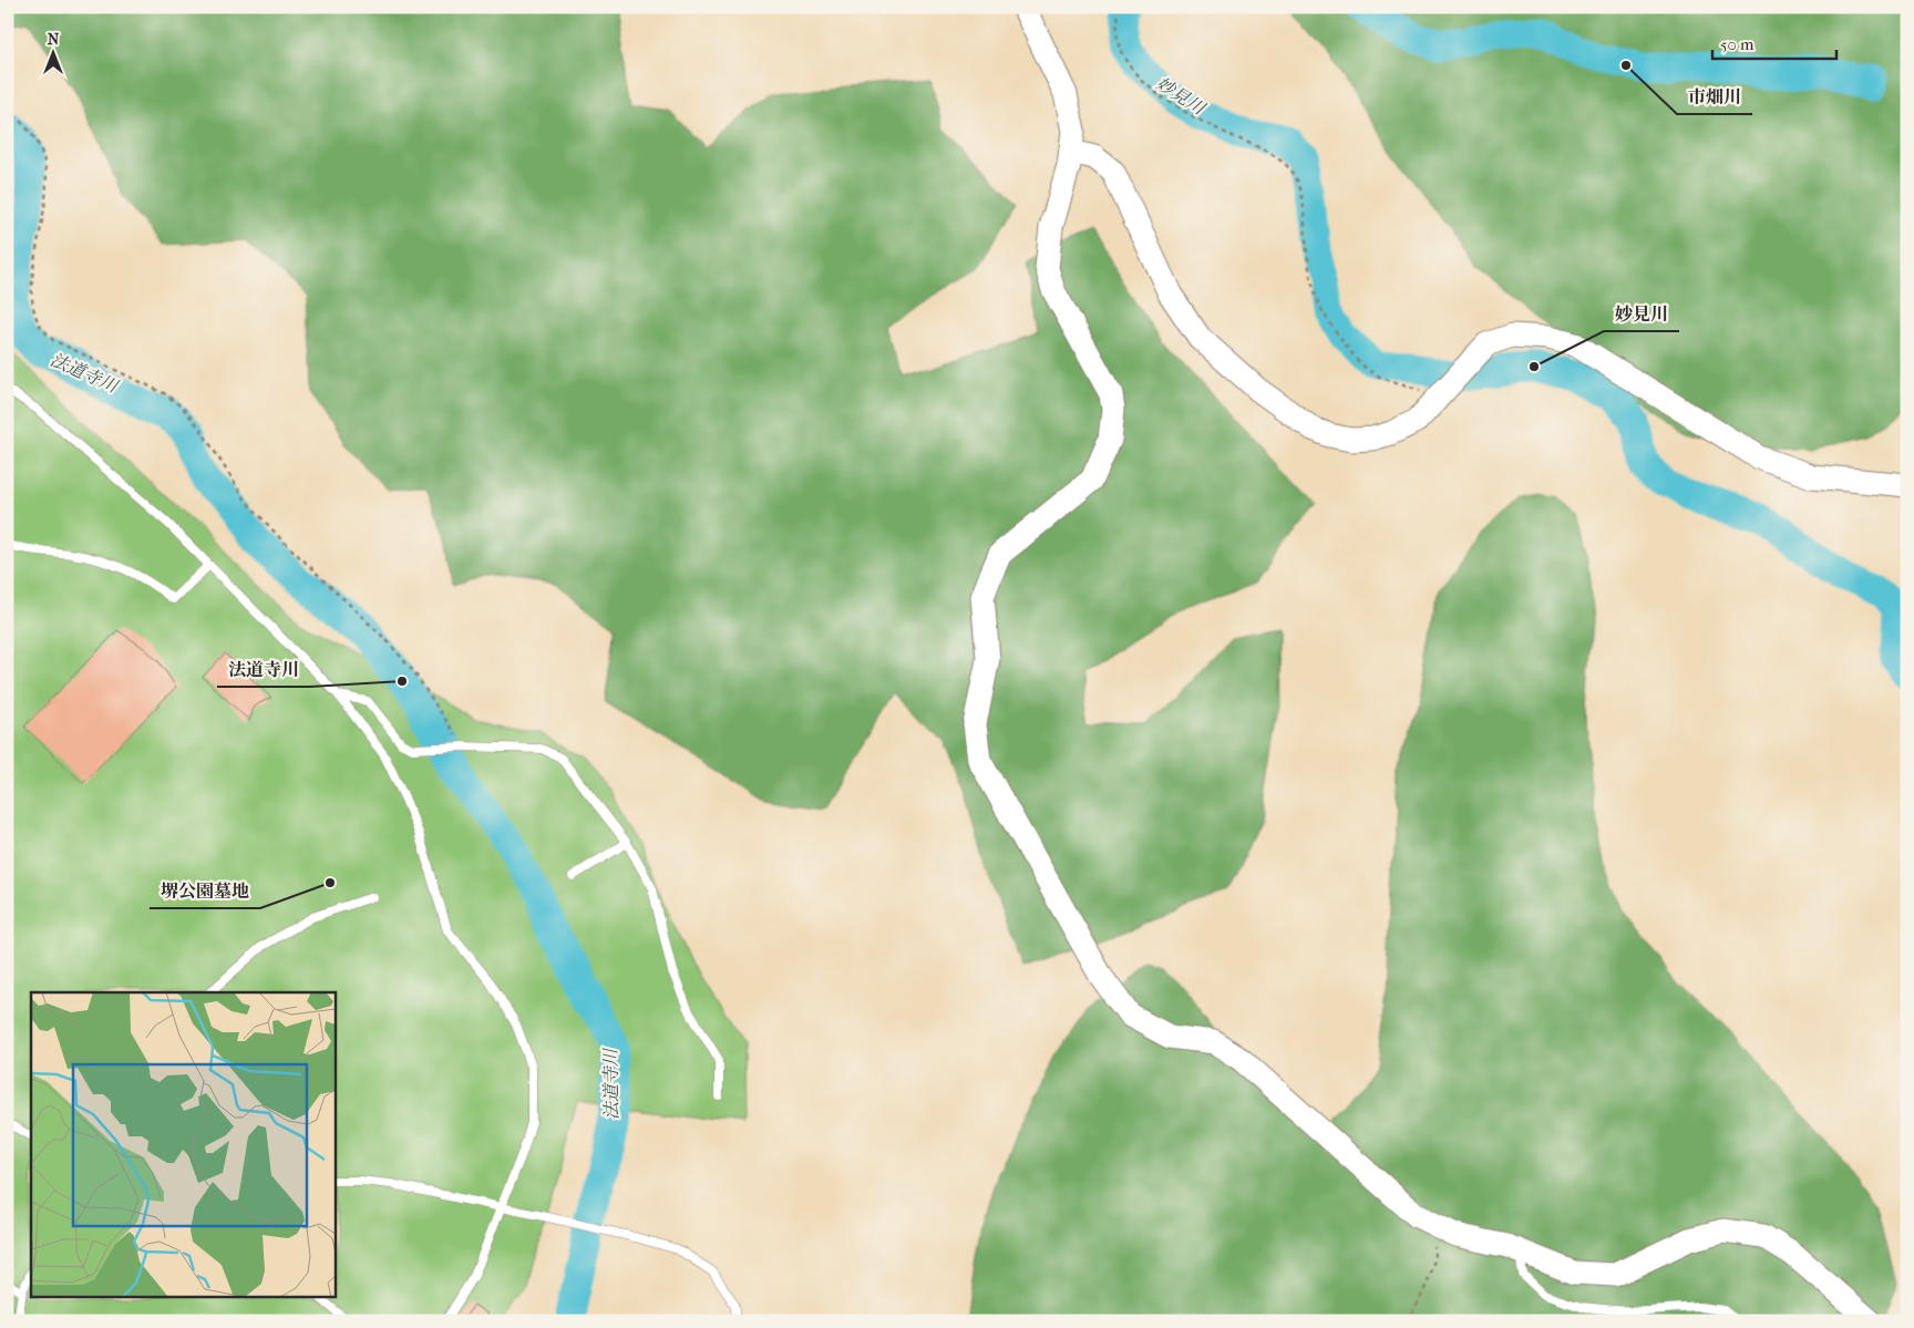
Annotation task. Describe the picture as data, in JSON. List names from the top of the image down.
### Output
{
  "water": ["妙見川", "法道寺川"],
  "places": [
    "市畑川",
    "妙見川",
    "法道寺川",
    "堺公園墓地"
  ],
  "scale_bar": "50 m",
  "north": "top"
}
